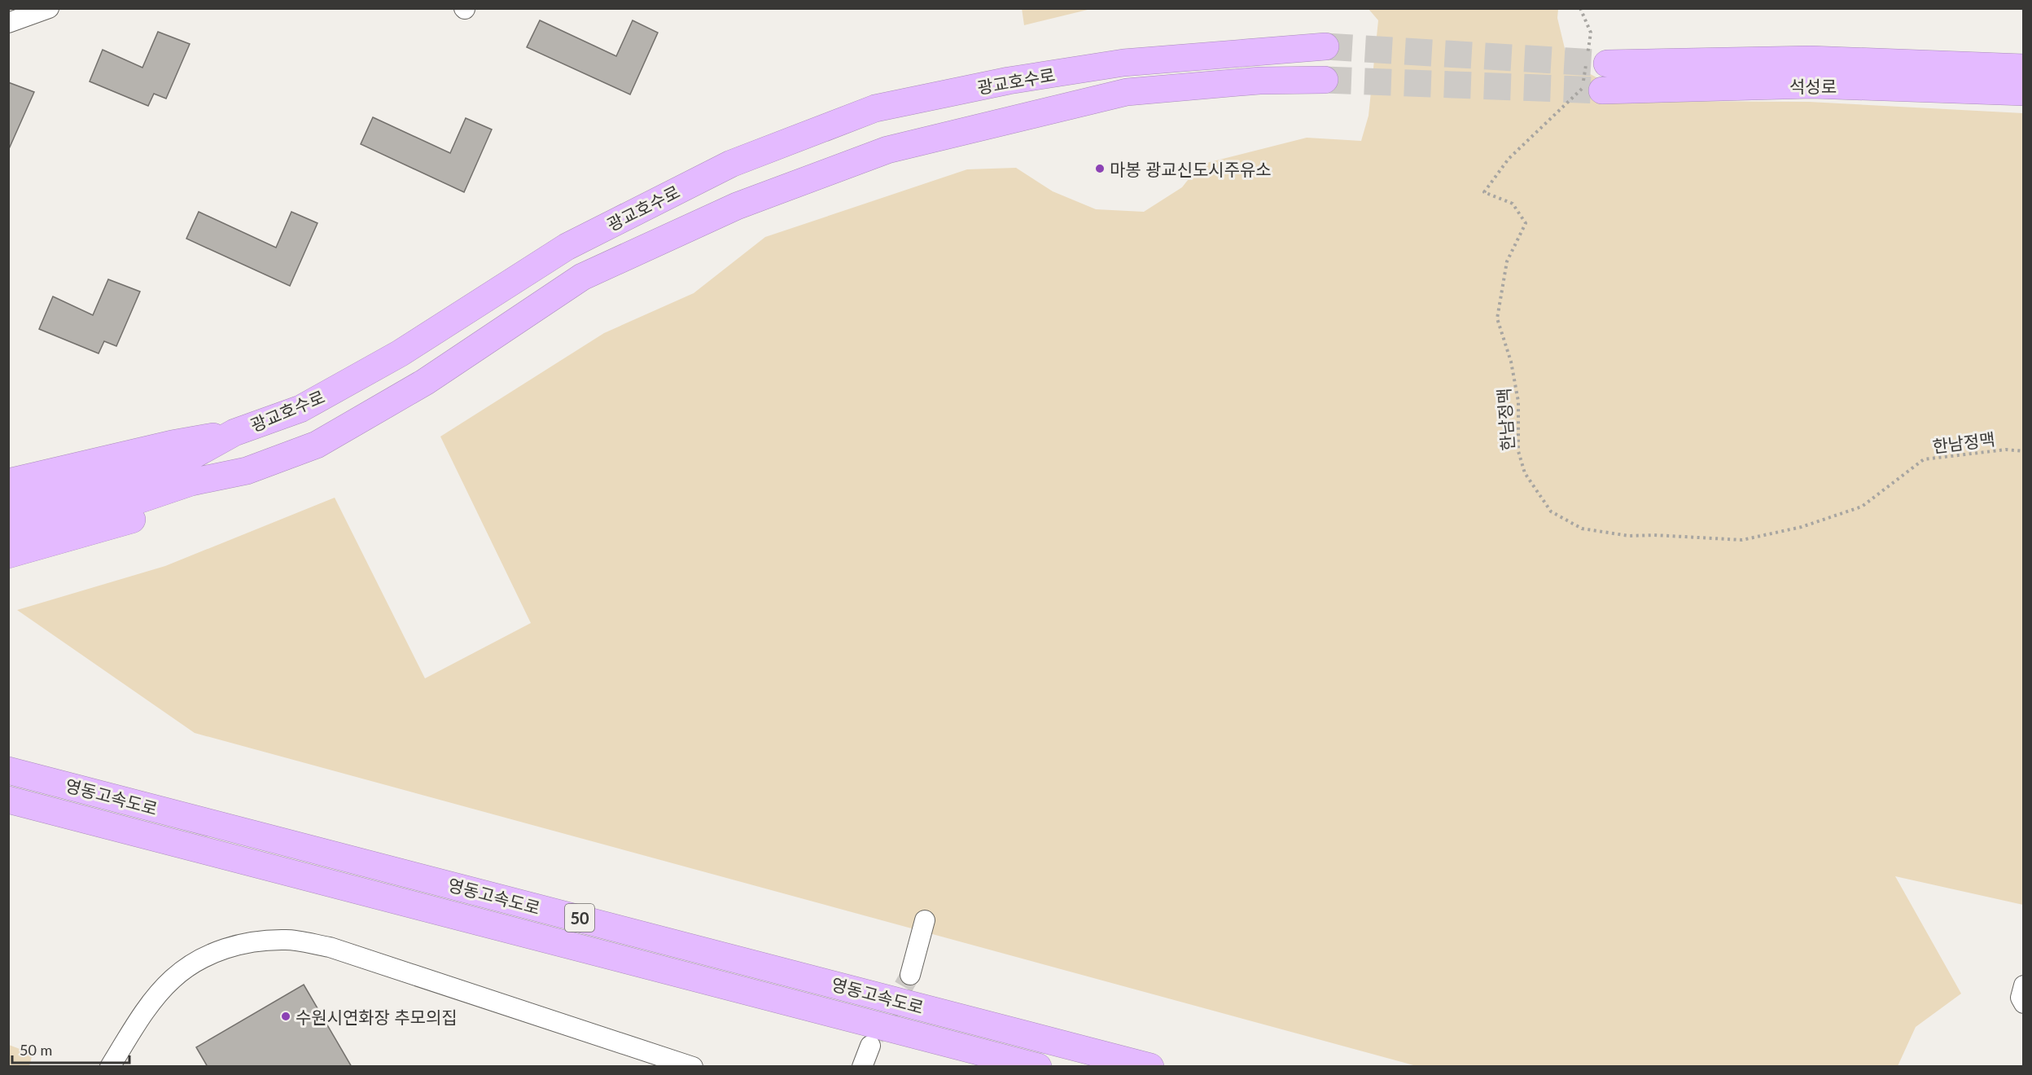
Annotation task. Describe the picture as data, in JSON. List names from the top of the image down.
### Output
{
  "streets": {
    "highway": [
      "광교호수로",
      "석성로",
      "영동고속도로",
      "50"
    ],
    "path": ["한남정맥"]
  },
  "places": ["마봉 광교신도시주유소", "수원시연화장 추모의집"],
  "scale_bar": "50 m"
}
